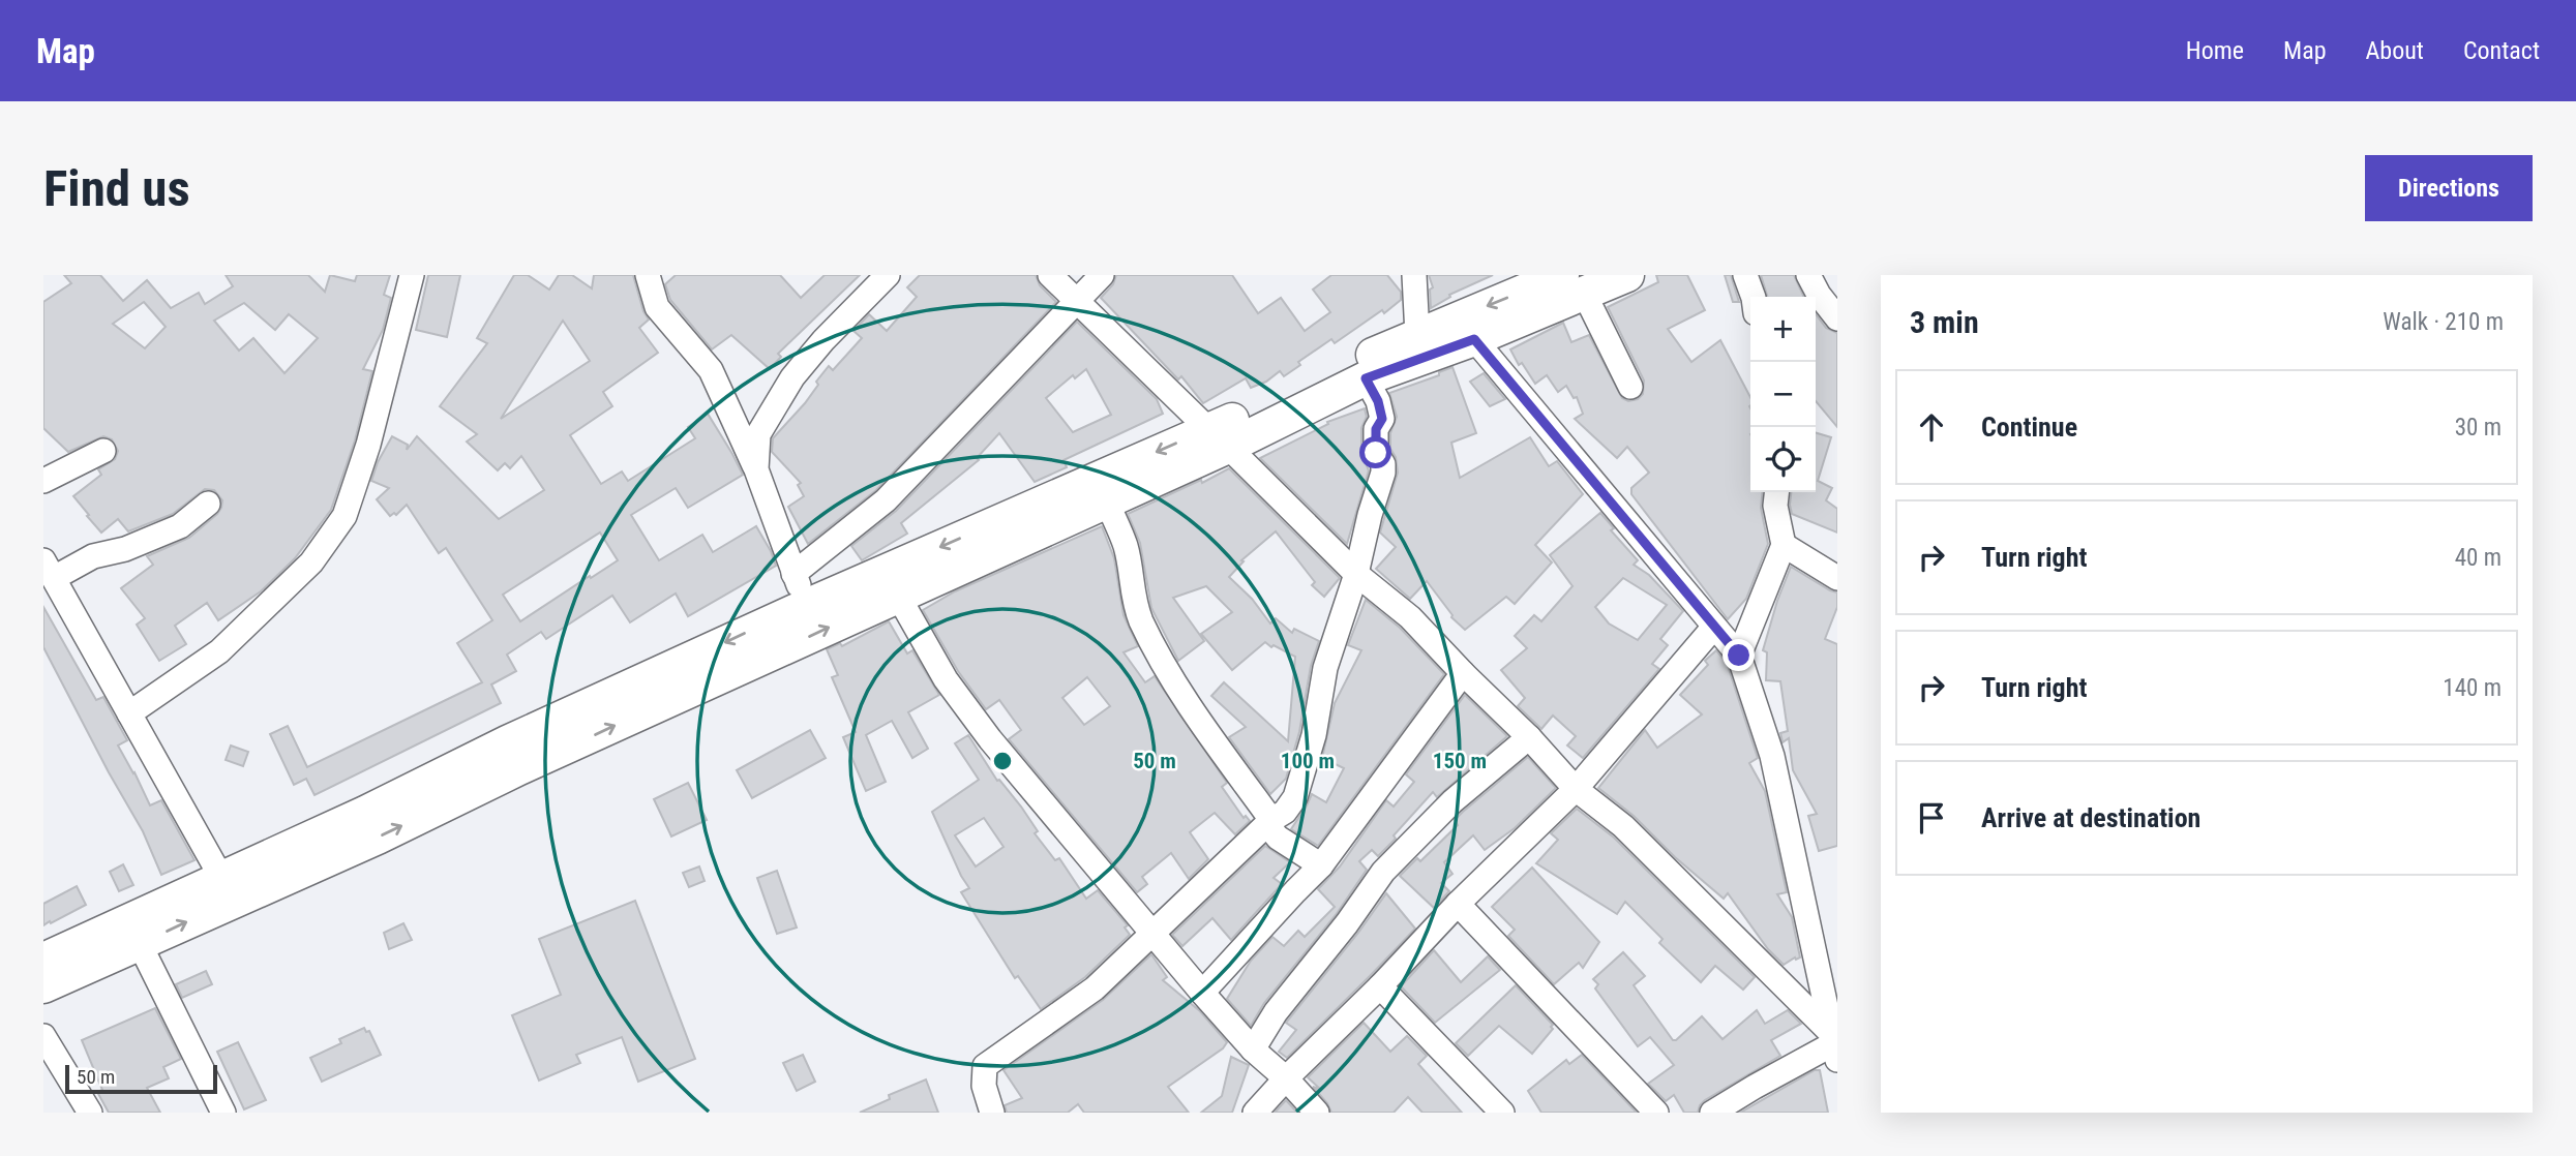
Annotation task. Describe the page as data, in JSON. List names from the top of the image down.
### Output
{
  "scale_bar": "50 m",
  "page": {
    "header": "Map",
    "nav": [
      "Home",
      "Map",
      "About",
      "Contact"
    ],
    "buttons": "Directions",
    "title": "Find us",
    "heading": ["3 min", "Walk · 210 m"],
    "map_buttons": ["+", "−"],
    "list": [
      ["Continue", "30 m"],
      ["Turn right", "40 m"],
      ["Turn right", "140 m"],
      "Arrive at destination"
    ],
    "scale": "50 m"
  },
  "rings": ["50 m", "100 m", "150 m"]
}
